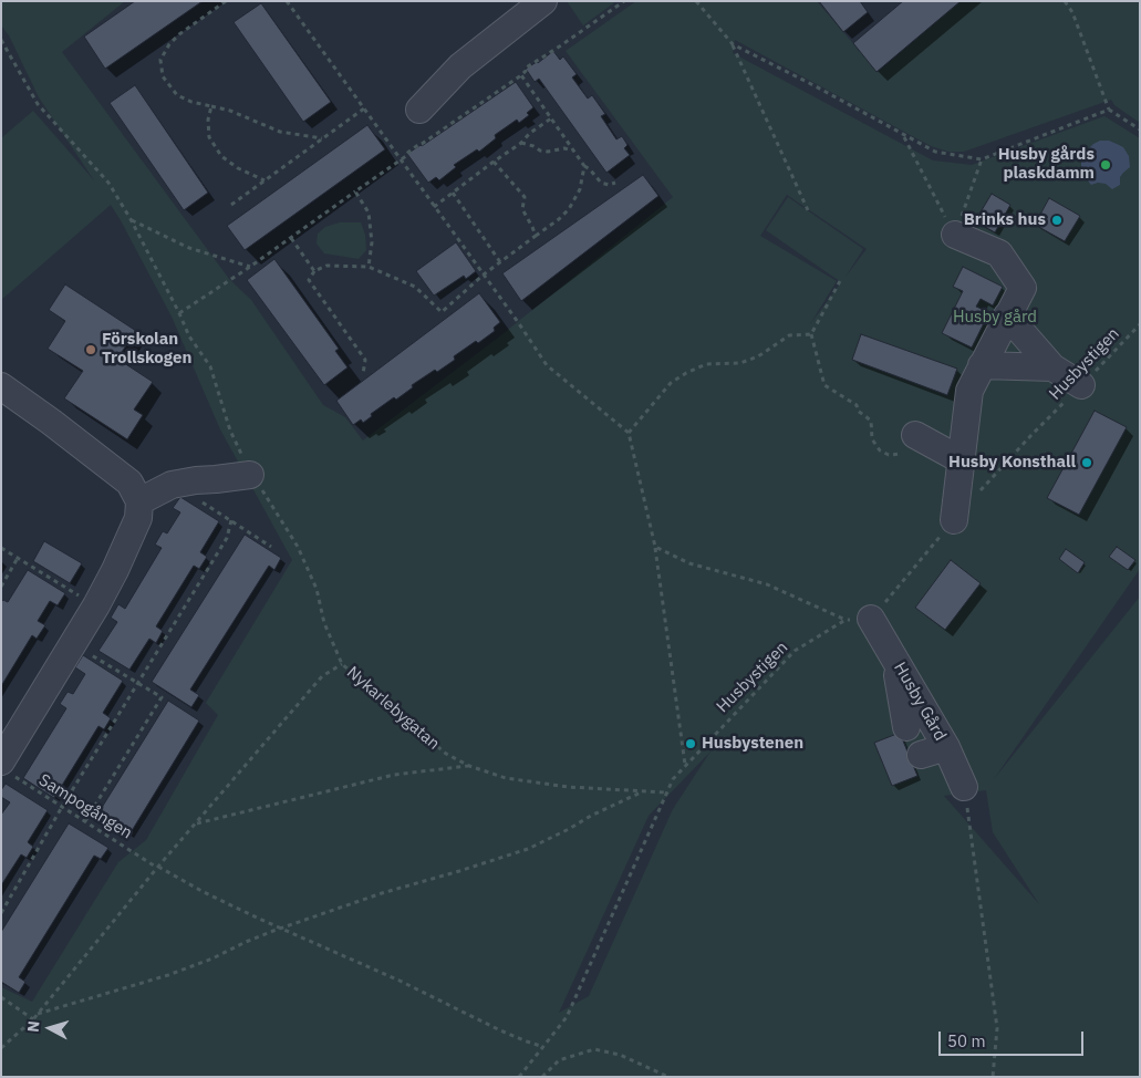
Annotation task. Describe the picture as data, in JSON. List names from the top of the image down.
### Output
{
  "streets": {
    "street": ["Husby Gård"],
    "path": ["Husbystigen", "Nykarlebygatan", "Sampogången"]
  },
  "crossings": [
    ["Husbystigen", "Husby Gård"],
    ["Husbystigen", "Nykarlebygatan"],
    ["Husbystigen", "Sampogången"]
  ],
  "parks": ["Husby gård"],
  "places": [
    "Husby gårds plaskdamm",
    "Brinks hus",
    "Förskolan Trollskogen",
    "Husby Konsthall",
    "Husbystenen"
  ],
  "scale_bar": "50 m",
  "north": "left"
}
